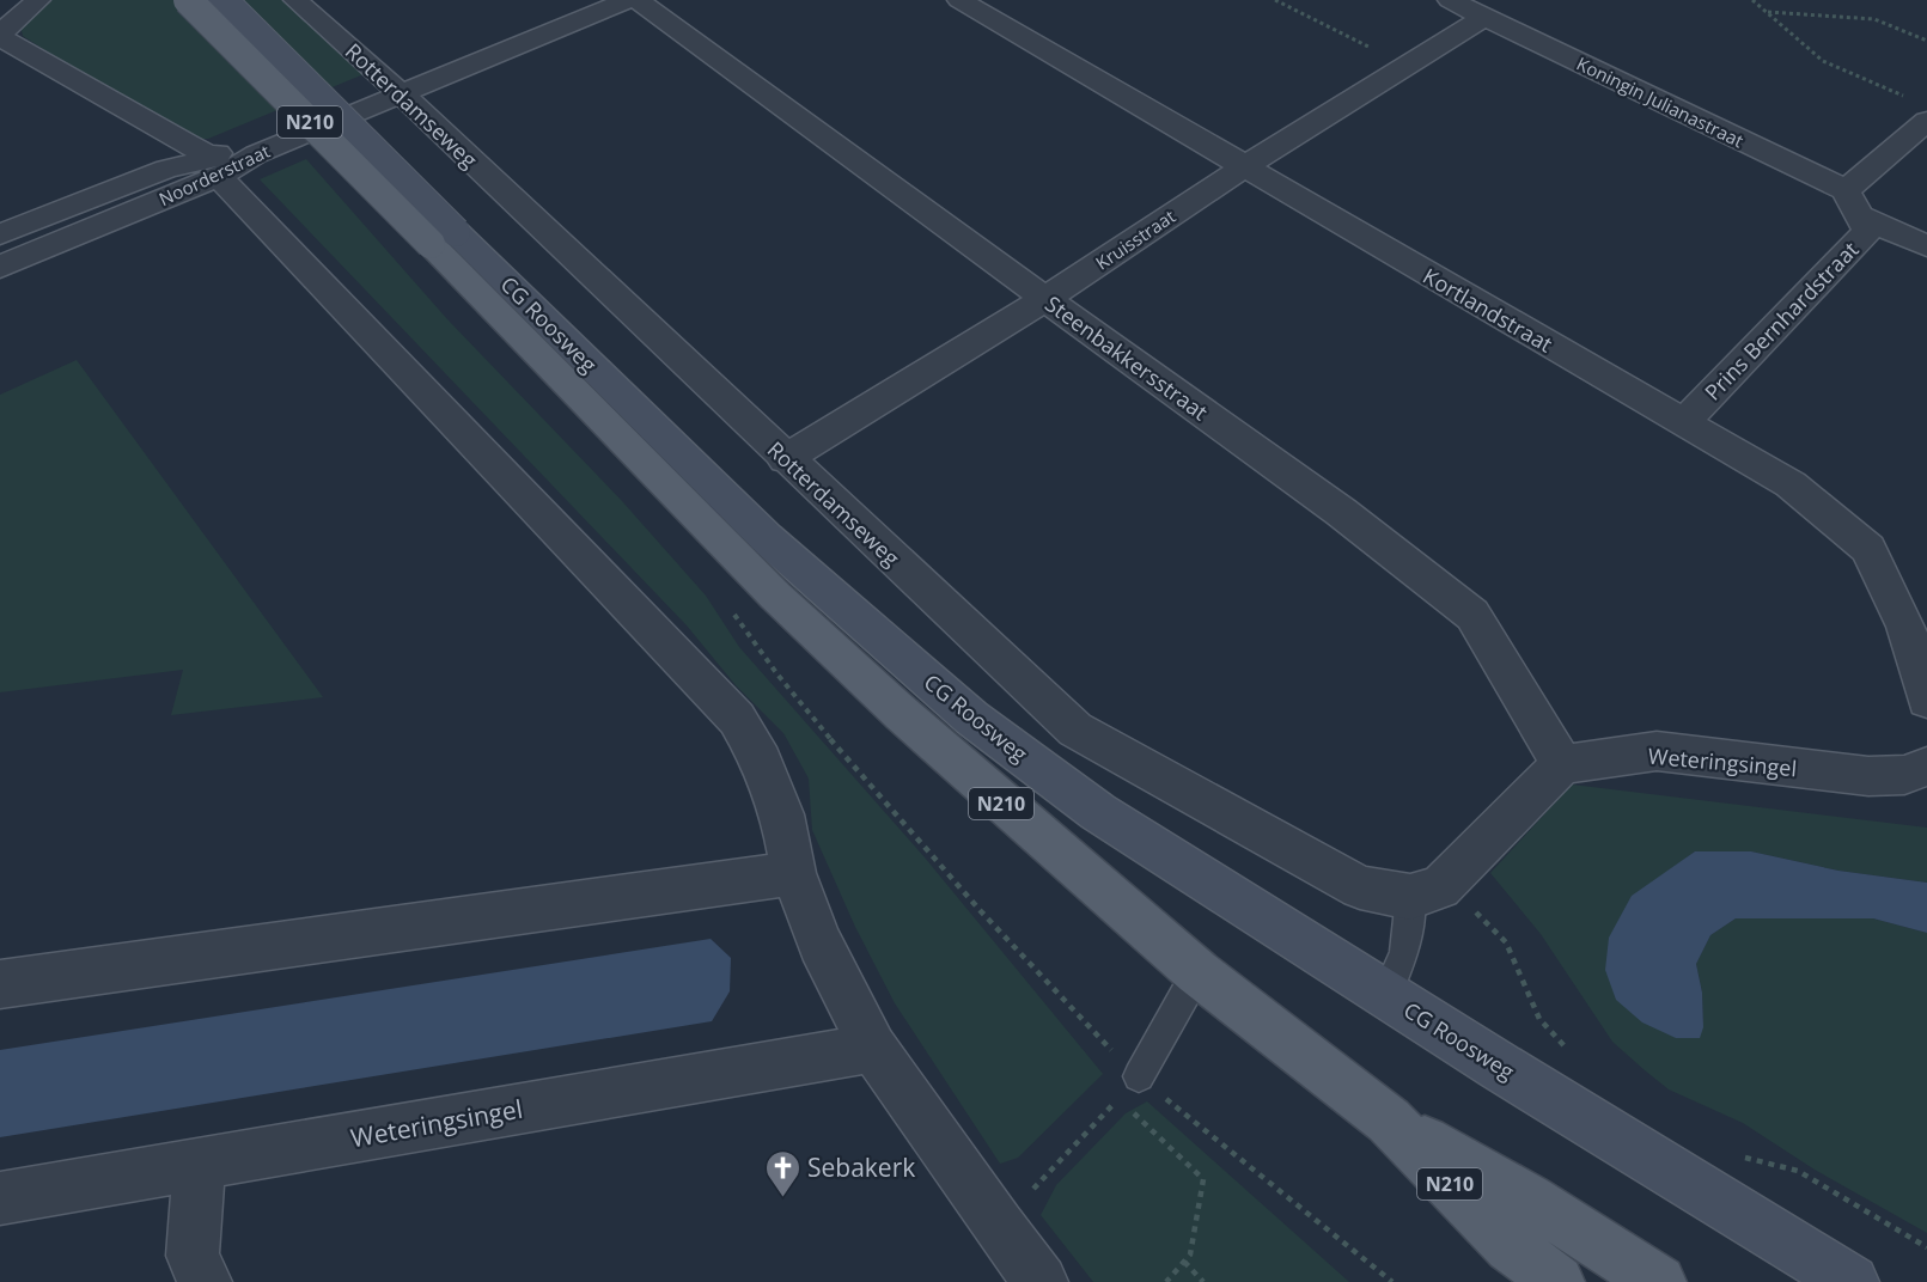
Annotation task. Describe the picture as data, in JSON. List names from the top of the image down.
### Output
{
  "streets": {
    "main road": ["N210", "CG Roosweg"],
    "street": [
      "Koningin Julianastraat",
      "Rotterdamseweg",
      "Noorderstraat",
      "Kruisstraat",
      "Kortlandstraat",
      "Prins Bernhardstraat",
      "Steenbakkersstraat",
      "Weteringsingel"
    ]
  },
  "crossings": [
    ["Koningin Julianastraat", "Kruisstraat"],
    ["Koningin Julianastraat", "Prins Bernhardstraat"],
    ["Rotterdamseweg", "Noorderstraat"],
    ["Rotterdamseweg", "Kruisstraat"],
    ["Kruisstraat", "Kortlandstraat"],
    ["Kruisstraat", "Steenbakkersstraat"],
    ["Kortlandstraat", "Prins Bernhardstraat"],
    ["Steenbakkersstraat", "Weteringsingel"]
  ],
  "places": {
    "church": ["Sebakerk"]
  }
}
